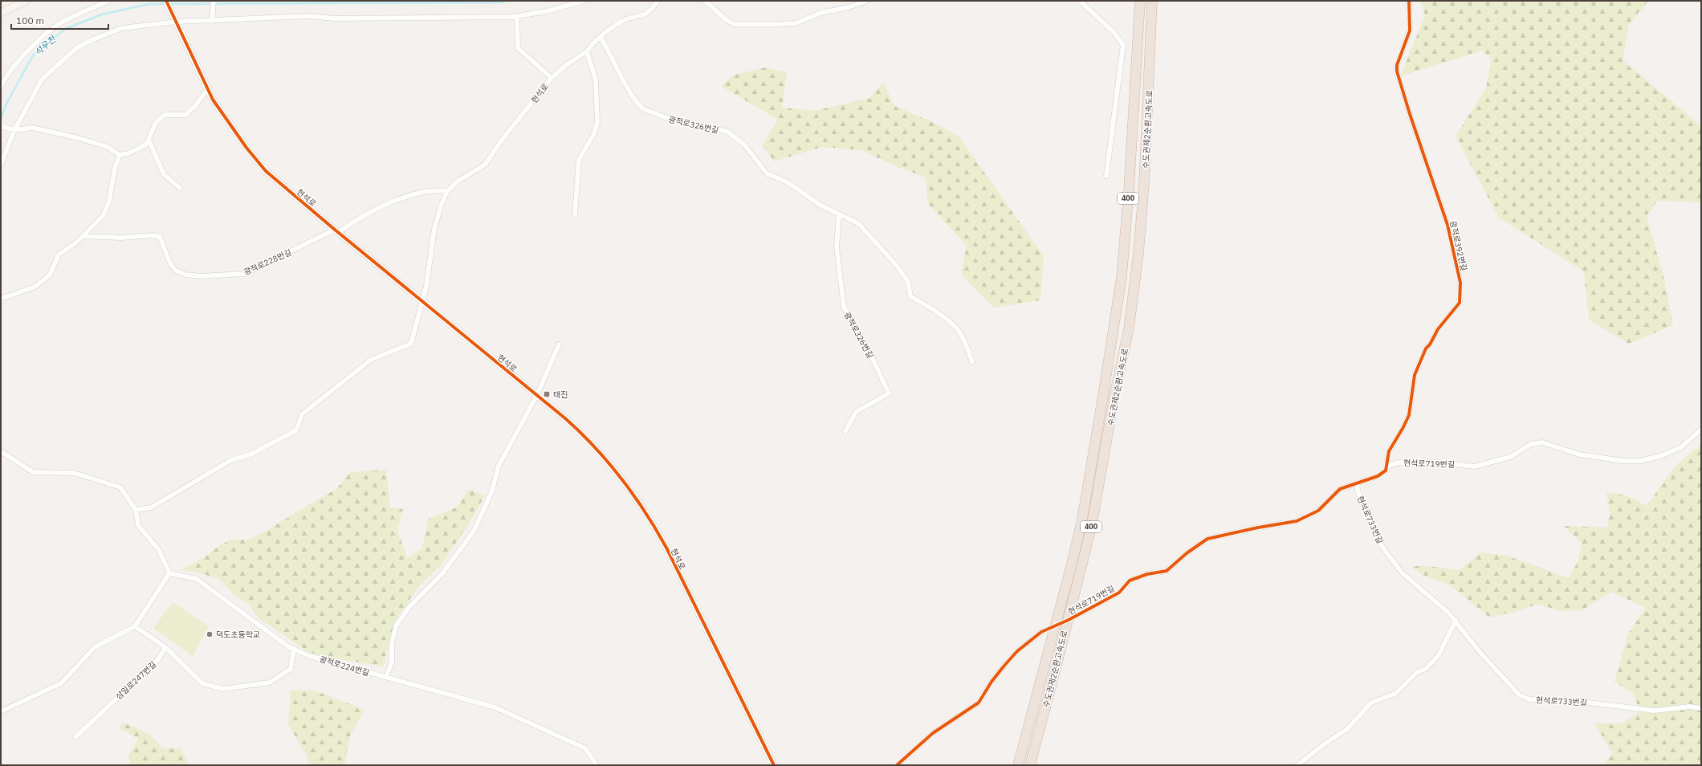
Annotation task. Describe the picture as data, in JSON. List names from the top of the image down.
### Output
{
  "streets": {
    "highway": ["수도권제2순환고속도로", "400"],
    "street": [
      "현석로",
      "광적로326번길",
      "광적로392번길",
      "광적로228번길",
      "현석로719번길",
      "현석로733번길",
      "광적로224번길",
      "삼일로247번길"
    ]
  },
  "crossings": [
    ["현석로", "광적로228번길"],
    ["광적로392번길", "현석로719번길"],
    ["현석로719번길", "현석로733번길"]
  ],
  "water": ["석우천"],
  "places": {
    "transit": ["태진"],
    "other": ["덕도초등학교"]
  },
  "scale_bar": "100 m"
}
